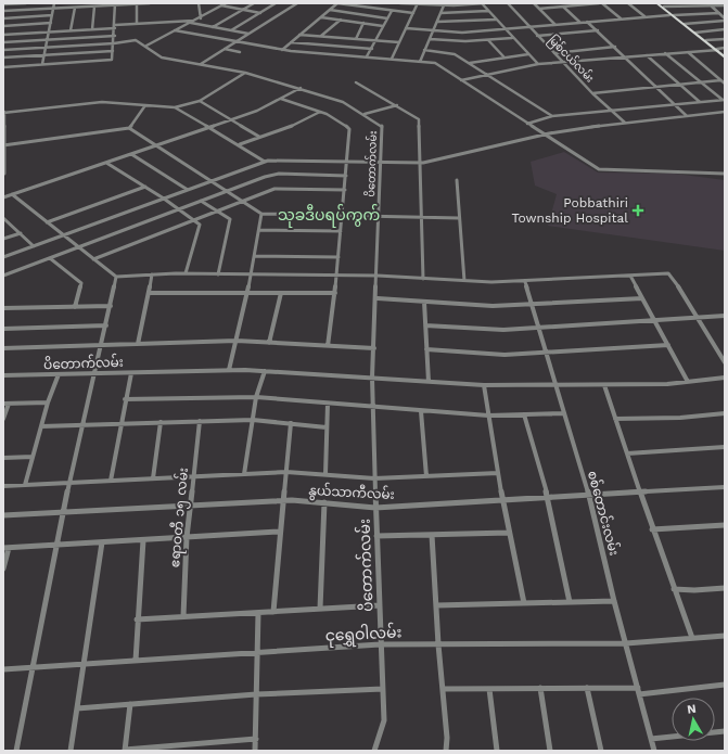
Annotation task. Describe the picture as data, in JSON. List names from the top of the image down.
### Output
{
  "streets": {
    "street": [
      "မြစ်ငယ်လမ်း",
      "ပိတောက်လမ်း",
      "နွယ်သာကီလမ်း",
      "စစ်တောင်းလမ်း",
      "ဧရာဝတီ ၁၅ လမ်း",
      "ငုရွှေဝါလမ်း"
    ]
  },
  "crossings": [
    ["ပိတောက်လမ်း", "နွယ်သာကီလမ်း"],
    ["ပိတောက်လမ်း", "စစ်တောင်းလမ်း"],
    ["ပိတောက်လမ်း", "ငုရွှေဝါလမ်း"],
    ["နွယ်သာကီလမ်း", "စစ်တောင်းလမ်း"],
    ["နွယ်သာကီလမ်း", "ဧရာဝတီ ၁၅ လမ်း"],
    ["စစ်တောင်းလမ်း", "ငုရွှေဝါလမ်း"]
  ],
  "districts": ["သုခဒီပရပ်ကွက်"],
  "places": {
    "health": ["Pobbathiri Township Hospital"]
  },
  "north": "top"
}
